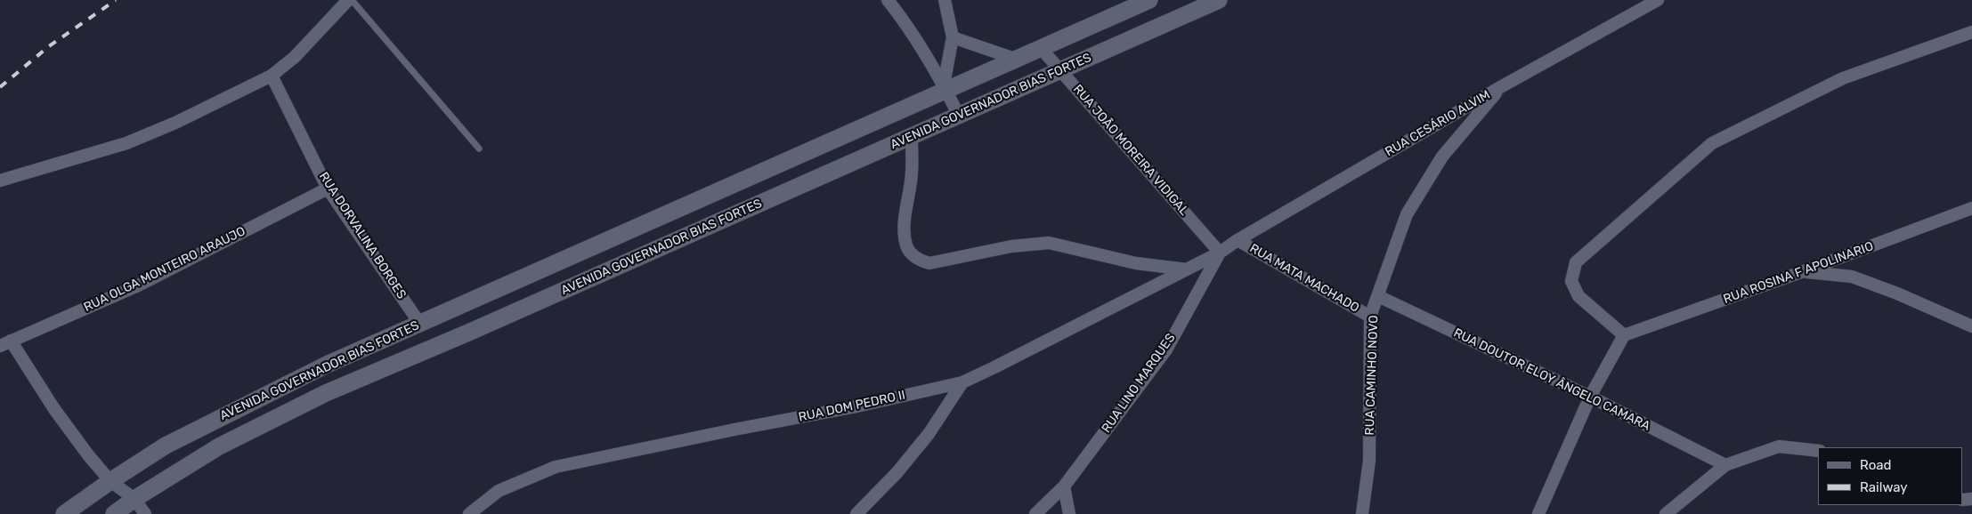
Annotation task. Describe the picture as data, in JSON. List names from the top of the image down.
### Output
{
  "streets": {
    "main road": ["AVENIDA GOVERNADOR BIAS FORTES"],
    "street": [
      "RUA CESÁRIO ALVIM",
      "RUA JOÃO MOREIRA VIDIGAL",
      "RUA DORVALINA BORGES",
      "RUA OLGA MONTEIRO ARAUJO",
      "RUA ROSINA F APOLINARIO",
      "RUA MATA MACHADO",
      "RUA CAMINHO NOVO",
      "RUA DOUTOR ELOY ÂNGELO CAMARA",
      "RUA LINO MARQUES",
      "RUA DOM PEDRO II"
    ]
  },
  "crossings": [
    ["AVENIDA GOVERNADOR BIAS FORTES", "RUA JOÃO MOREIRA VIDIGAL"],
    ["AVENIDA GOVERNADOR BIAS FORTES", "RUA DORVALINA BORGES"],
    ["RUA CESÁRIO ALVIM", "RUA JOÃO MOREIRA VIDIGAL"],
    ["RUA CESÁRIO ALVIM", "RUA MATA MACHADO"],
    ["RUA CESÁRIO ALVIM", "RUA CAMINHO NOVO"],
    ["RUA CESÁRIO ALVIM", "RUA LINO MARQUES"],
    ["RUA CESÁRIO ALVIM", "RUA DOM PEDRO II"],
    ["RUA JOÃO MOREIRA VIDIGAL", "RUA LINO MARQUES"],
    ["RUA JOÃO MOREIRA VIDIGAL", "RUA DOM PEDRO II"],
    ["RUA DORVALINA BORGES", "RUA OLGA MONTEIRO ARAUJO"],
    ["RUA MATA MACHADO", "RUA CAMINHO NOVO"],
    ["RUA CAMINHO NOVO", "RUA DOUTOR ELOY ÂNGELO CAMARA"],
    ["RUA LINO MARQUES", "RUA DOM PEDRO II"]
  ],
  "legend": ["Road", "Railway"]
}
